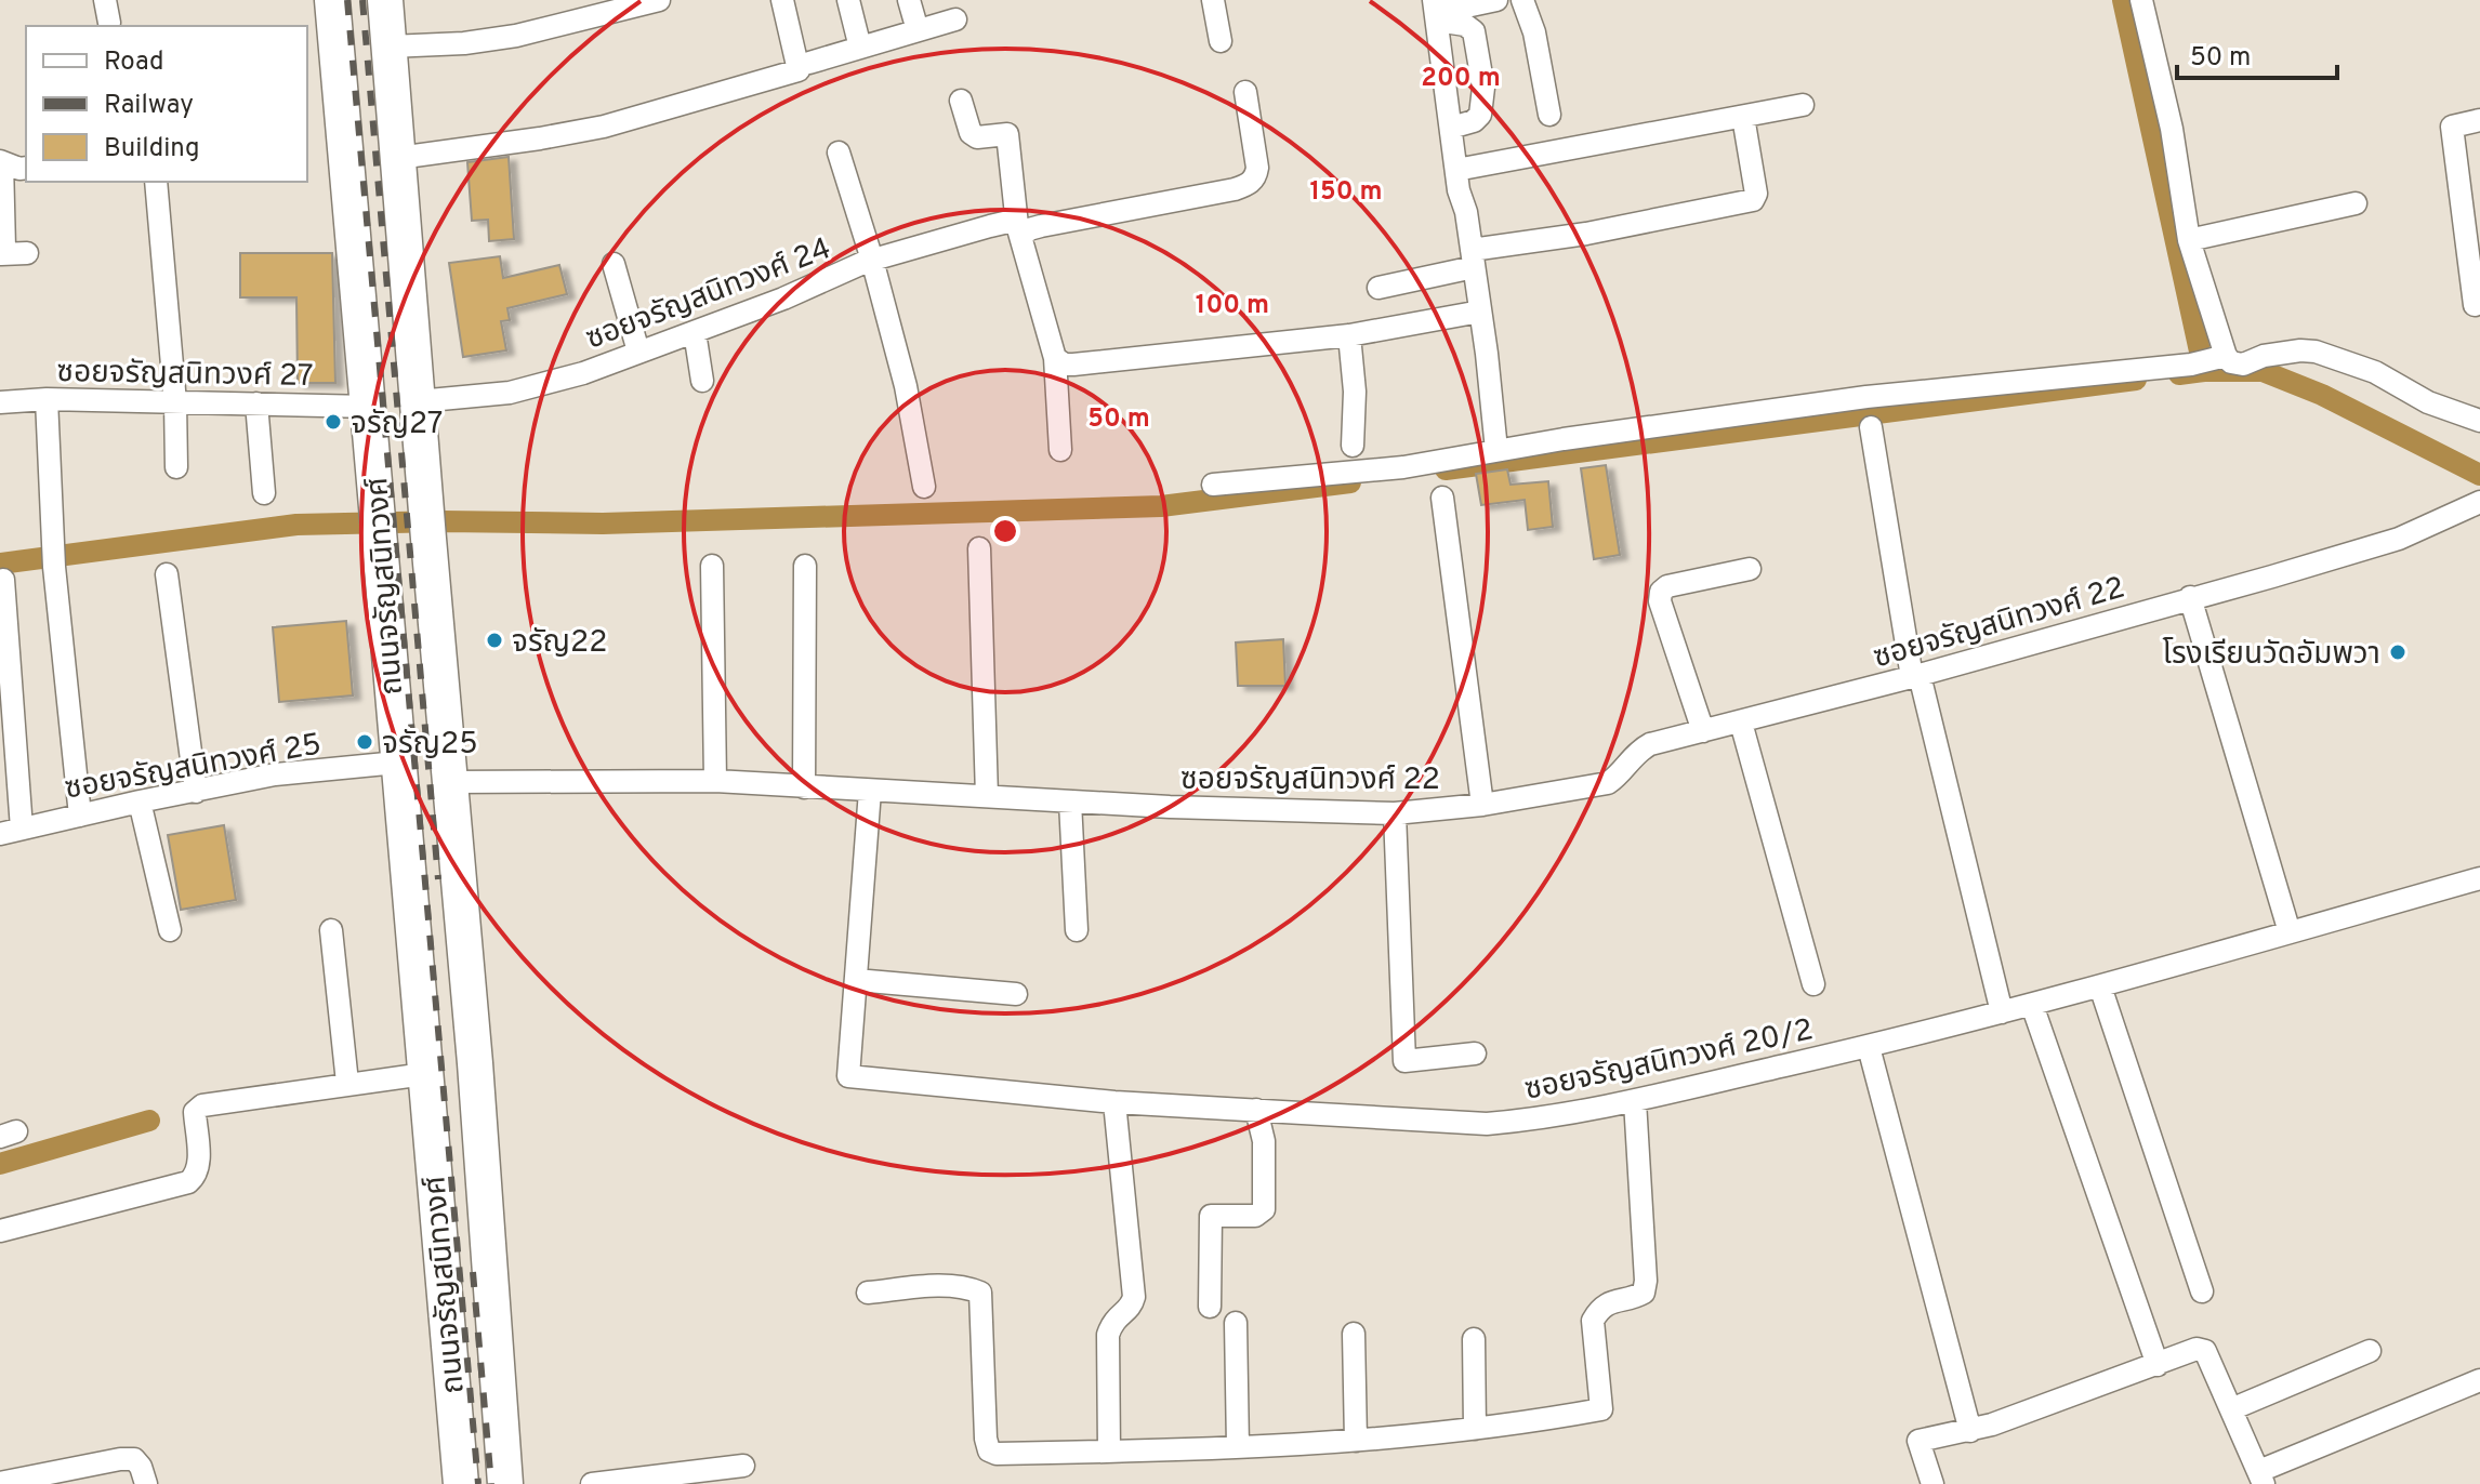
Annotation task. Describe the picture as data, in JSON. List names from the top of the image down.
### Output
{
  "streets": {
    "main road": ["ถนนจรัญสนิทวงศ์"],
    "street": [
      "ซอยจรัญสนิทวงศ์ 24",
      "ซอยจรัญสนิทวงศ์ 27",
      "ซอยจรัญสนิทวงศ์ 22",
      "ซอยจรัญสนิทวงศ์ 25",
      "ซอยจรัญสนิทวงศ์ 20/2"
    ]
  },
  "crossings": [
    ["ซอยจรัญสนิทวงศ์ 24", "ถนนจรัญสนิทวงศ์"],
    ["ซอยจรัญสนิทวงศ์ 27", "ถนนจรัญสนิทวงศ์"],
    ["ถนนจรัญสนิทวงศ์", "ซอยจรัญสนิทวงศ์ 22"],
    ["ถนนจรัญสนิทวงศ์", "ซอยจรัญสนิทวงศ์ 25"]
  ],
  "places": [
    "จรัญ27",
    "จรัญ22",
    "โรงเรียนวัดอัมพวา",
    "จรัญ25"
  ],
  "legend": ["Road", "Railway", "Building"],
  "scale_bar": "50 m",
  "rings": [
    "200 m",
    "150 m",
    "100 m",
    "50 m"
  ]
}
